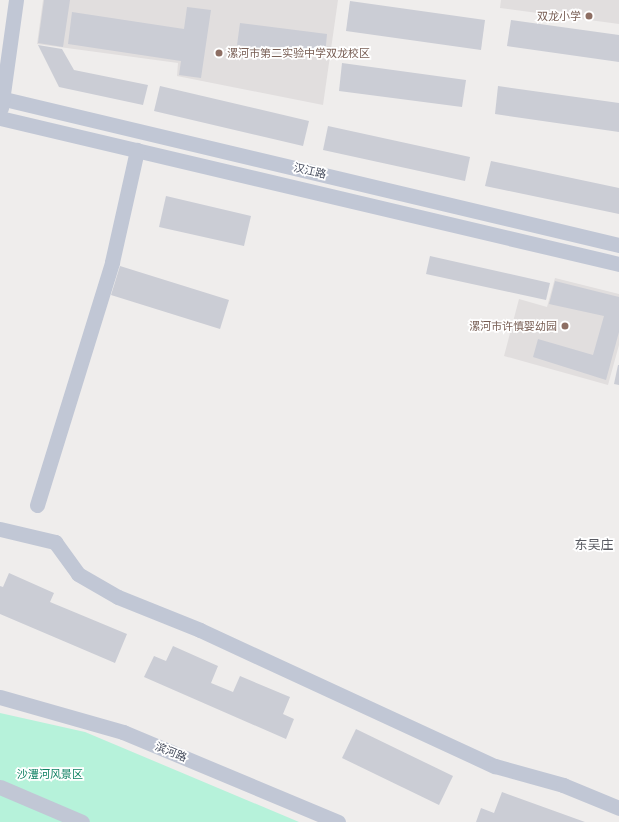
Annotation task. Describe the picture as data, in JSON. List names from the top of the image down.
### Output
{
  "streets": {
    "street": ["汉江路", "滨河路"]
  },
  "districts": ["东吴庄"],
  "parks": ["沙澧河风景区"],
  "places": ["双龙小学", "漯河市第二实验中学双龙校区", "漯河市许慎婴幼园"]
}
